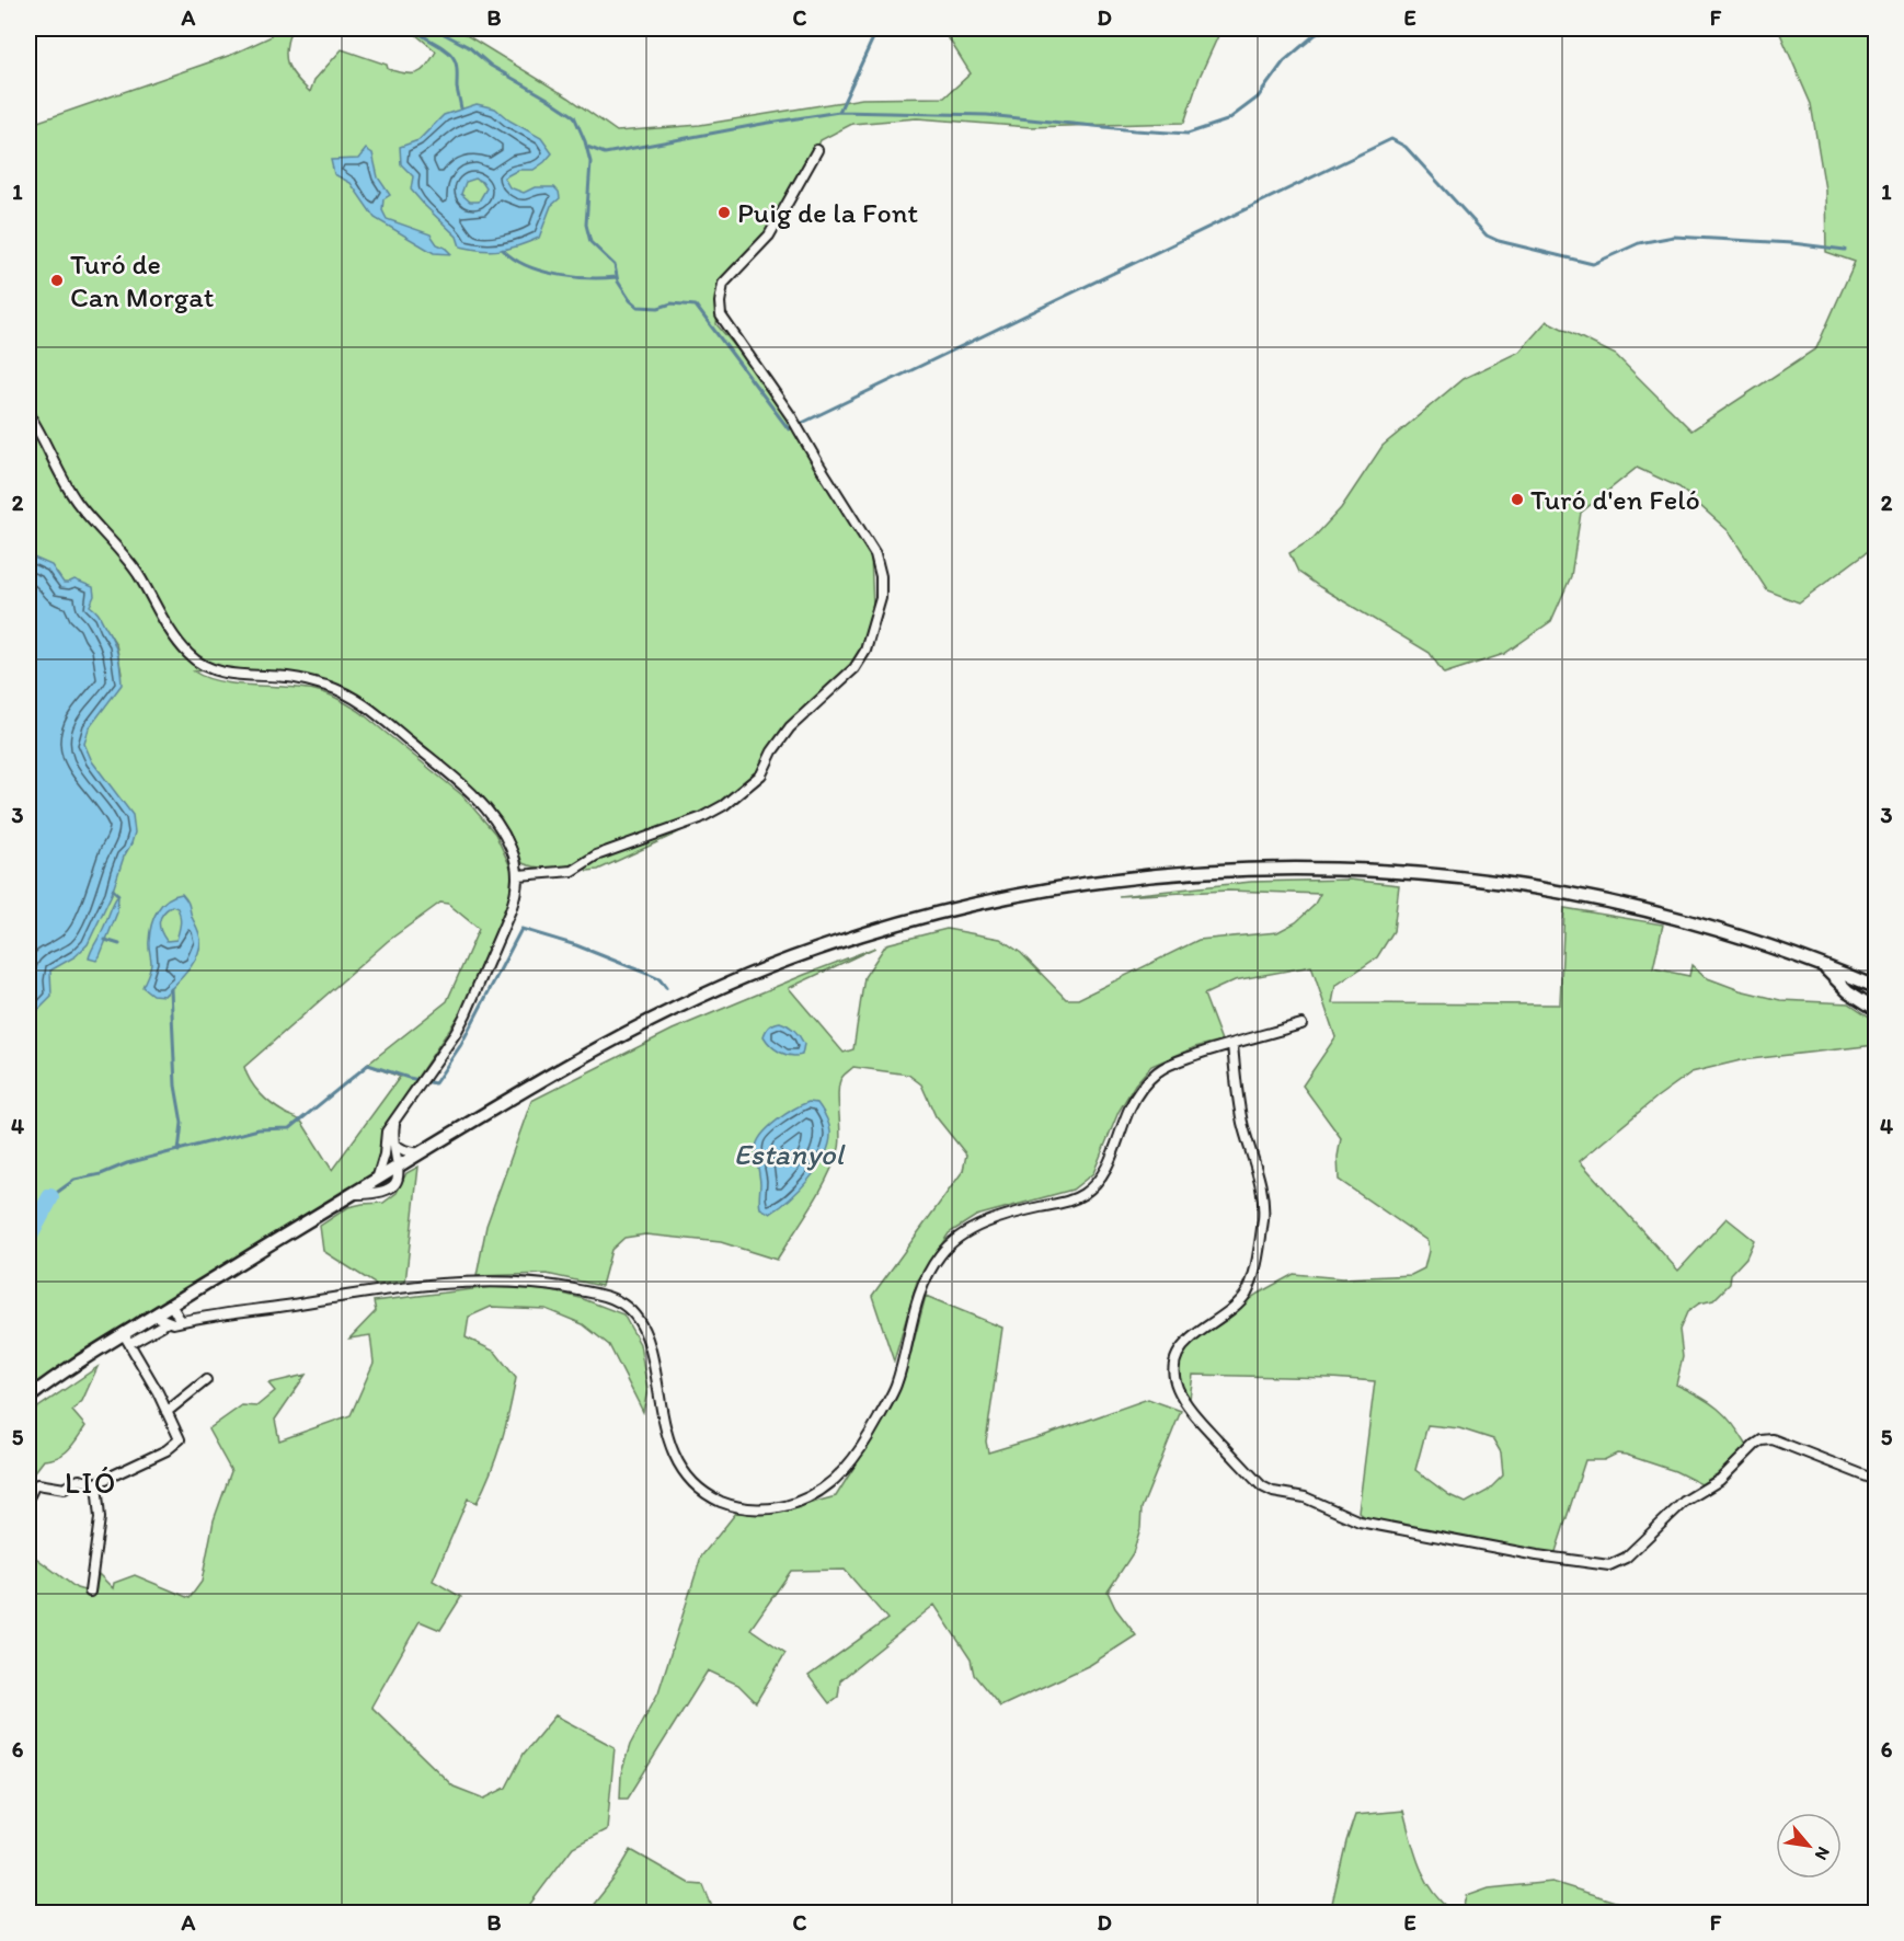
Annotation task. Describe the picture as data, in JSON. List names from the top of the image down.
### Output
{
  "districts": ["LIÓ"],
  "water": ["Estanyol"],
  "places": ["Puig de la Font", "Turó de Can Morgat", "Turó d'en Feló"],
  "north": "bottom right",
  "grid": {
    "columns": [
      "A",
      "B",
      "C",
      "D",
      "E",
      "F"
    ],
    "rows": [
      "1",
      "2",
      "3",
      "4",
      "5",
      "6"
    ]
  }
}
